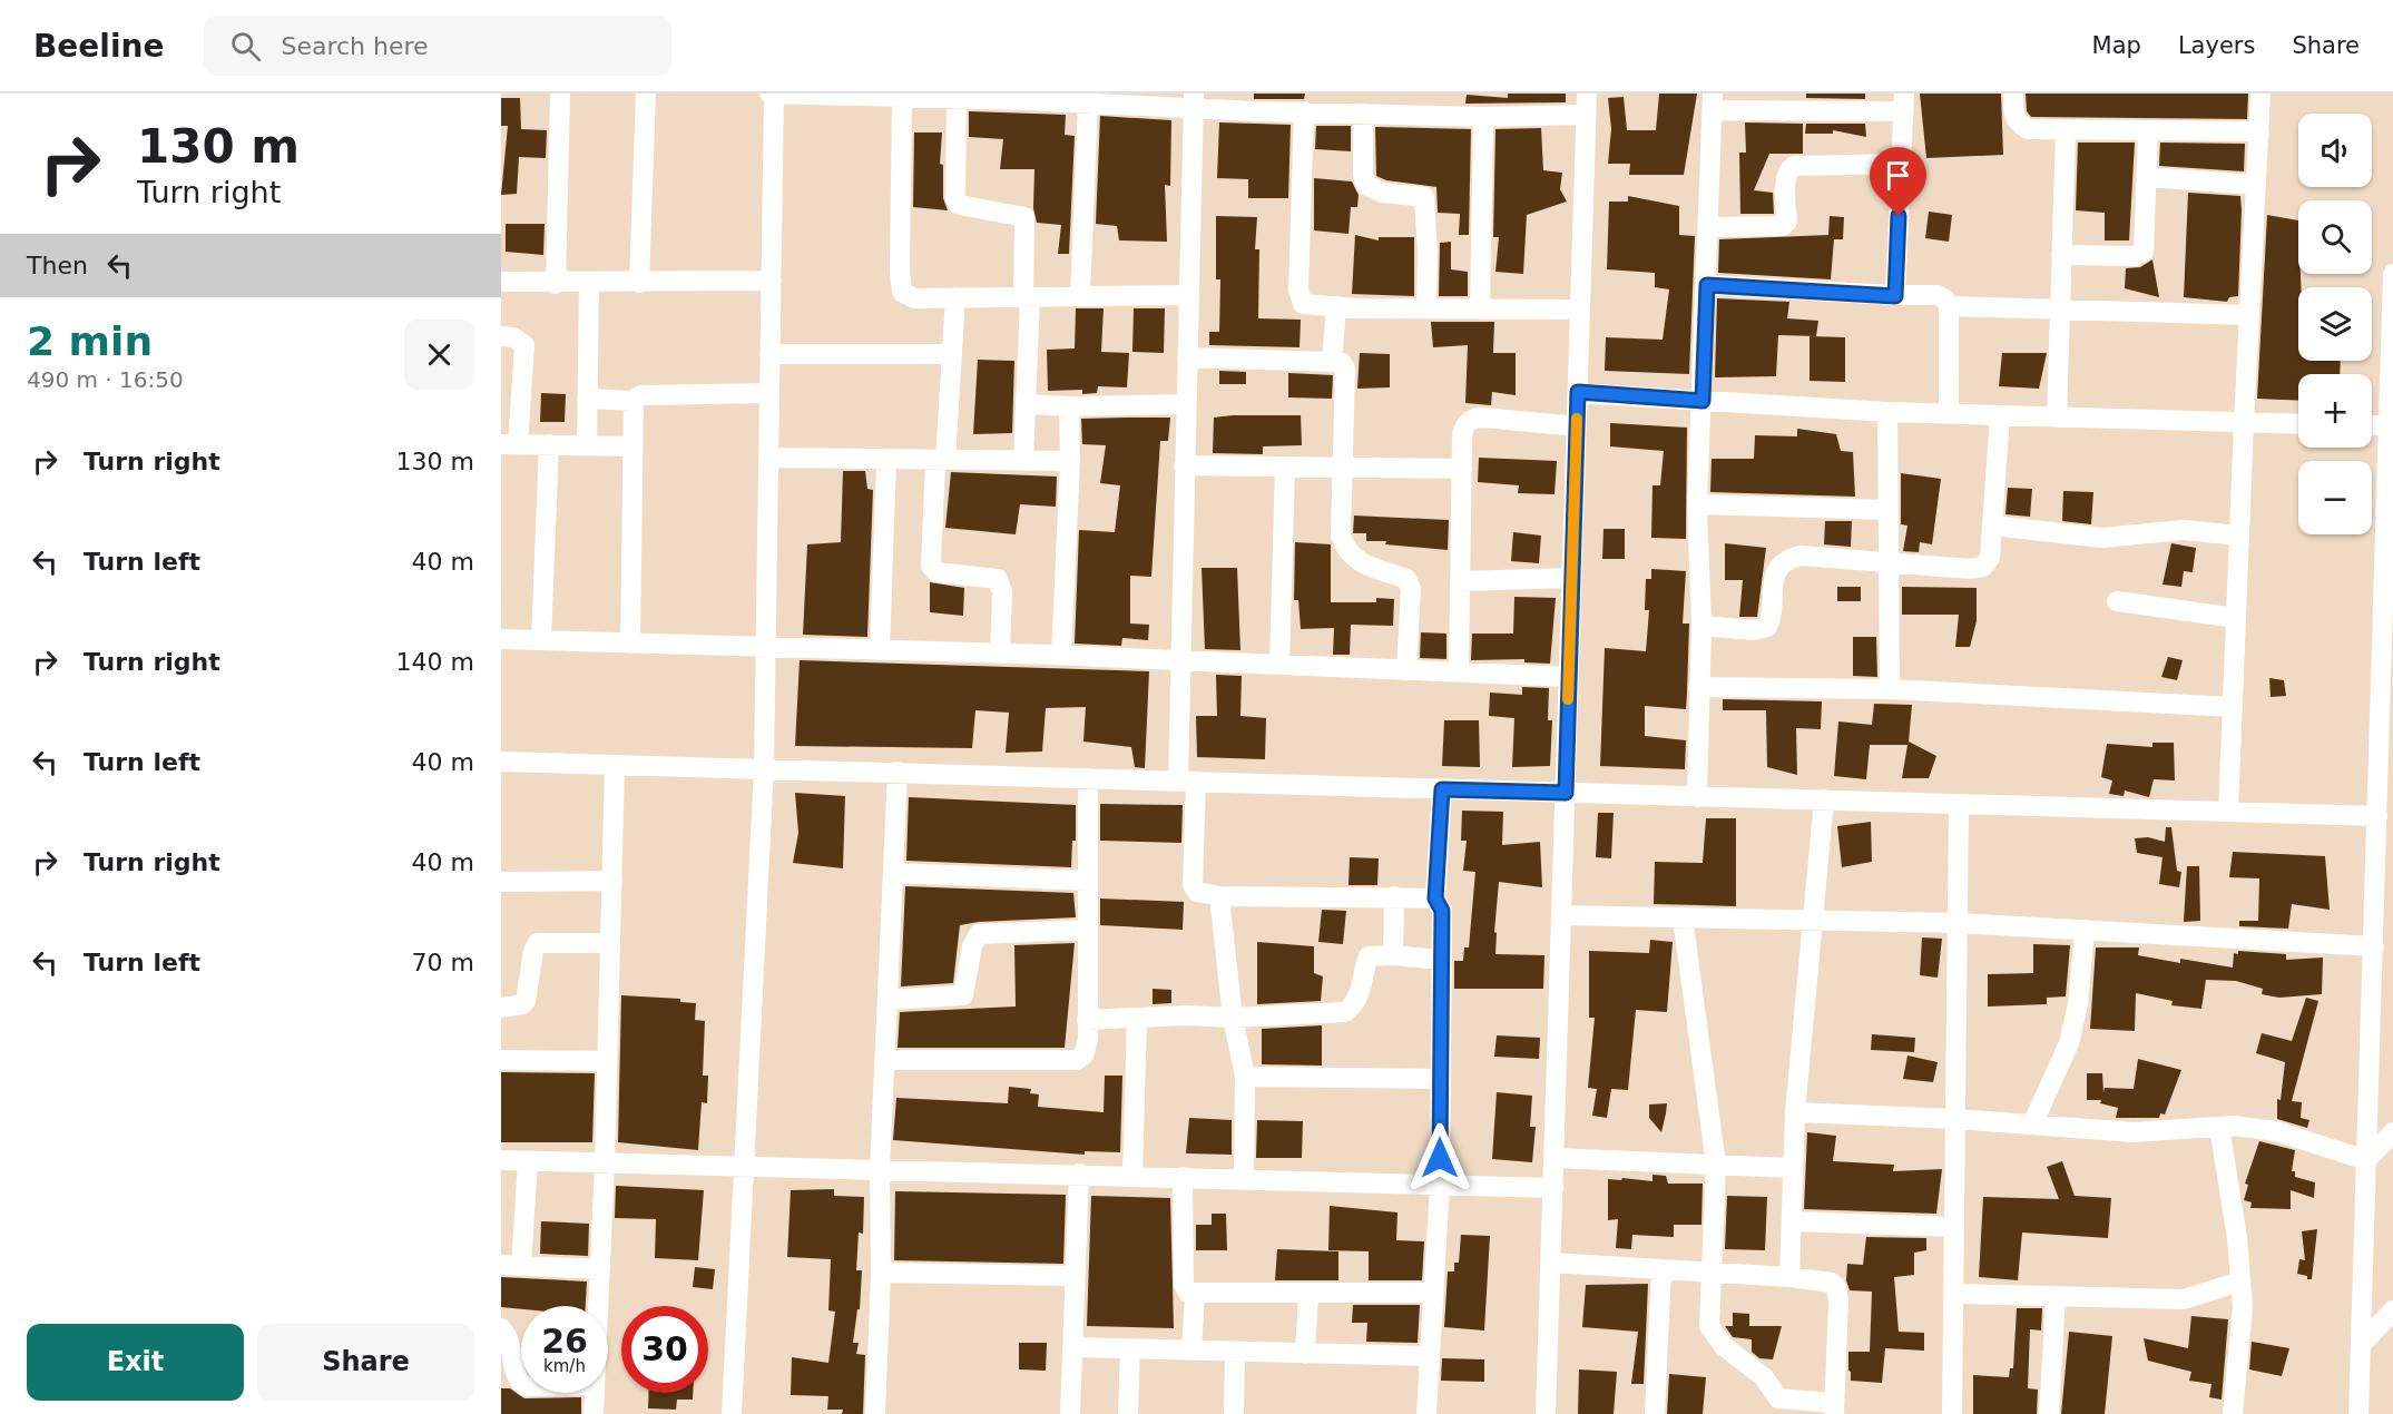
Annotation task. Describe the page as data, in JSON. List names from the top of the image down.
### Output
{
  "page": {
    "header": "Beeline",
    "search": "Search here",
    "nav": ["Map", "Layers", "Share"],
    "turn": ["130 m", "Turn right"],
    "map_buttons": ["+", "−"],
    "then": "Then",
    "heading": ["2 min", "490 m · 16:50"],
    "list": [
      {
        "name": "Turn right",
        "value": "130 m"
      },
      {
        "name": "Turn left",
        "value": "40 m"
      },
      {
        "name": "Turn right",
        "value": "140 m"
      },
      {
        "name": "Turn left",
        "value": "40 m"
      },
      {
        "name": "Turn right",
        "value": "40 m"
      },
      {
        "name": "Turn left",
        "value": "70 m"
      }
    ],
    "speed": "26 km/h",
    "limit": "30",
    "buttons": ["Exit", "Share"]
  }
}
